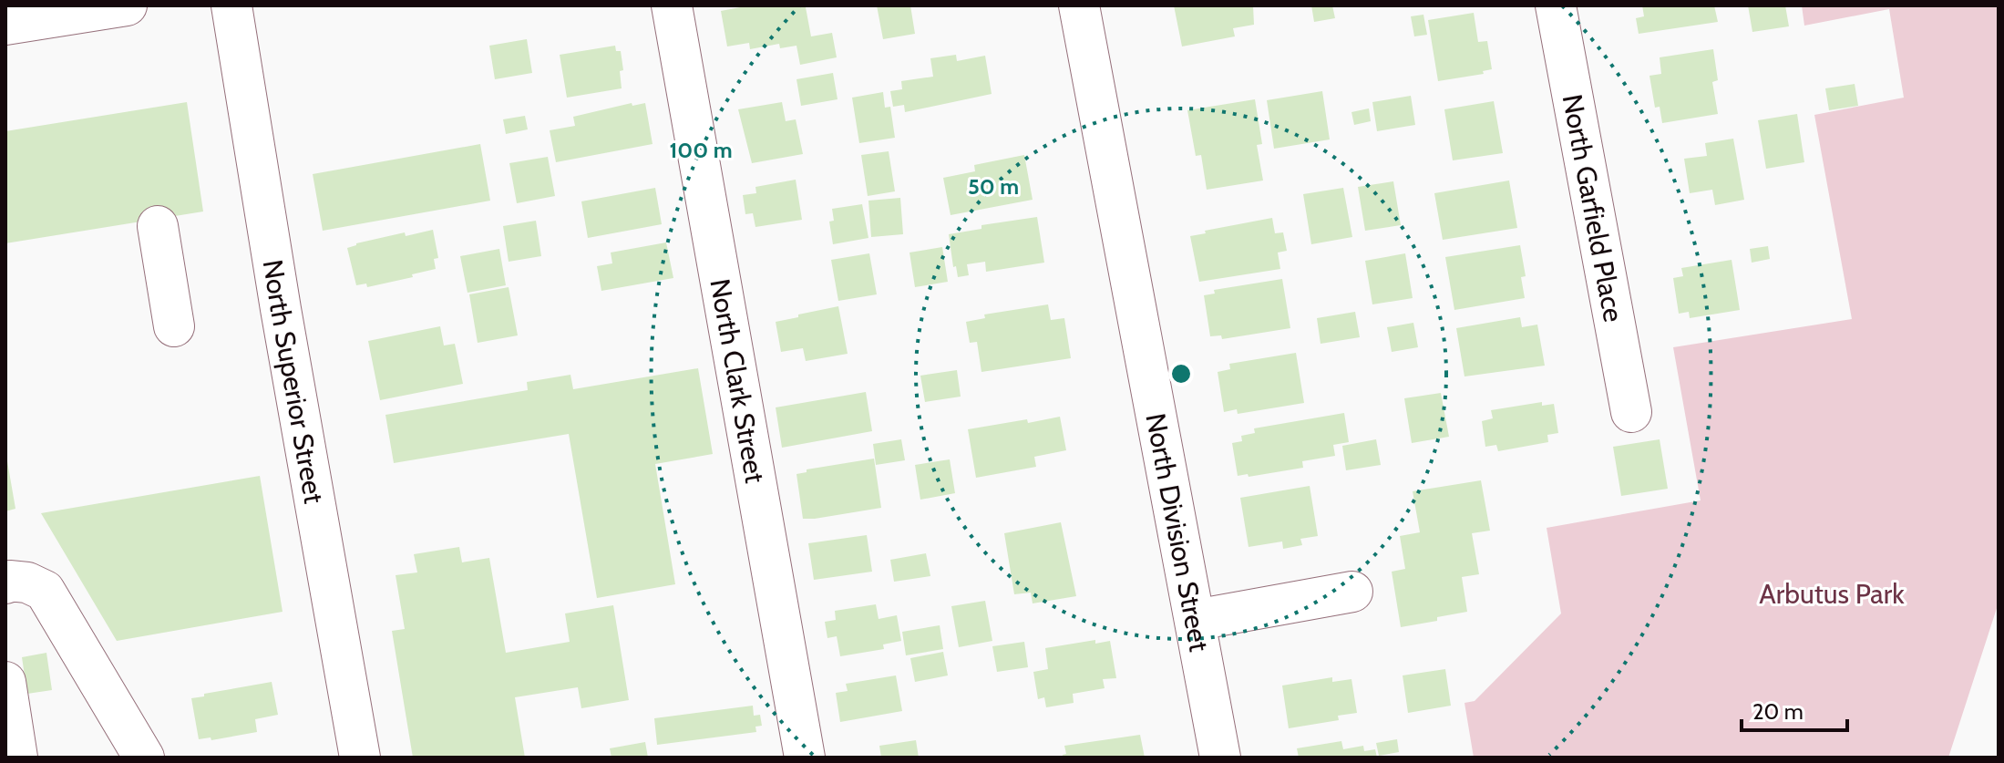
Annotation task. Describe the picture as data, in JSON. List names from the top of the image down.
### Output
{
  "streets": {
    "street": [
      "North Garfield Place",
      "North Clark Street",
      "North Superior Street",
      "North Division Street"
    ]
  },
  "parks": ["Arbutus Park"],
  "scale_bar": "20 m",
  "rings": ["100 m", "50 m"]
}
